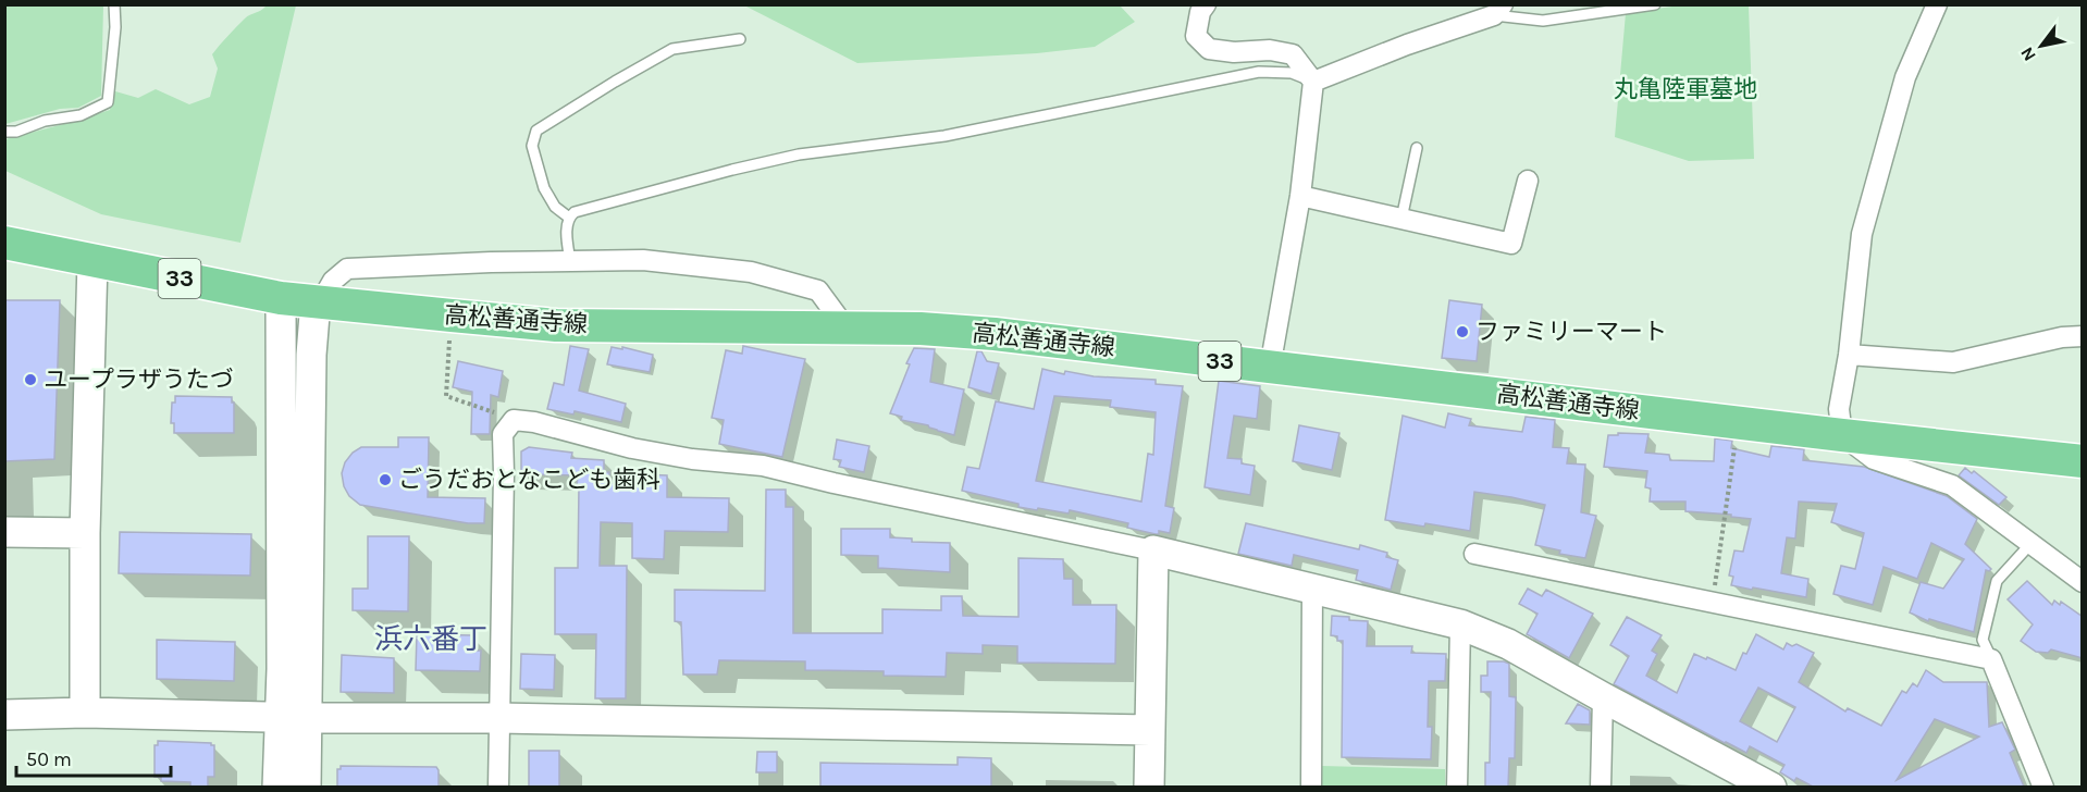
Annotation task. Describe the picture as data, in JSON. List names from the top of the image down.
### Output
{
  "streets": {
    "main road": ["33", "高松善通寺線"]
  },
  "districts": ["浜六番丁"],
  "parks": ["丸亀陸軍墓地"],
  "places": ["ファミリーマート", "ユープラザうたづ", "ごうだおとなこども歯科"],
  "scale_bar": "50 m",
  "north": "bottom left"
}
